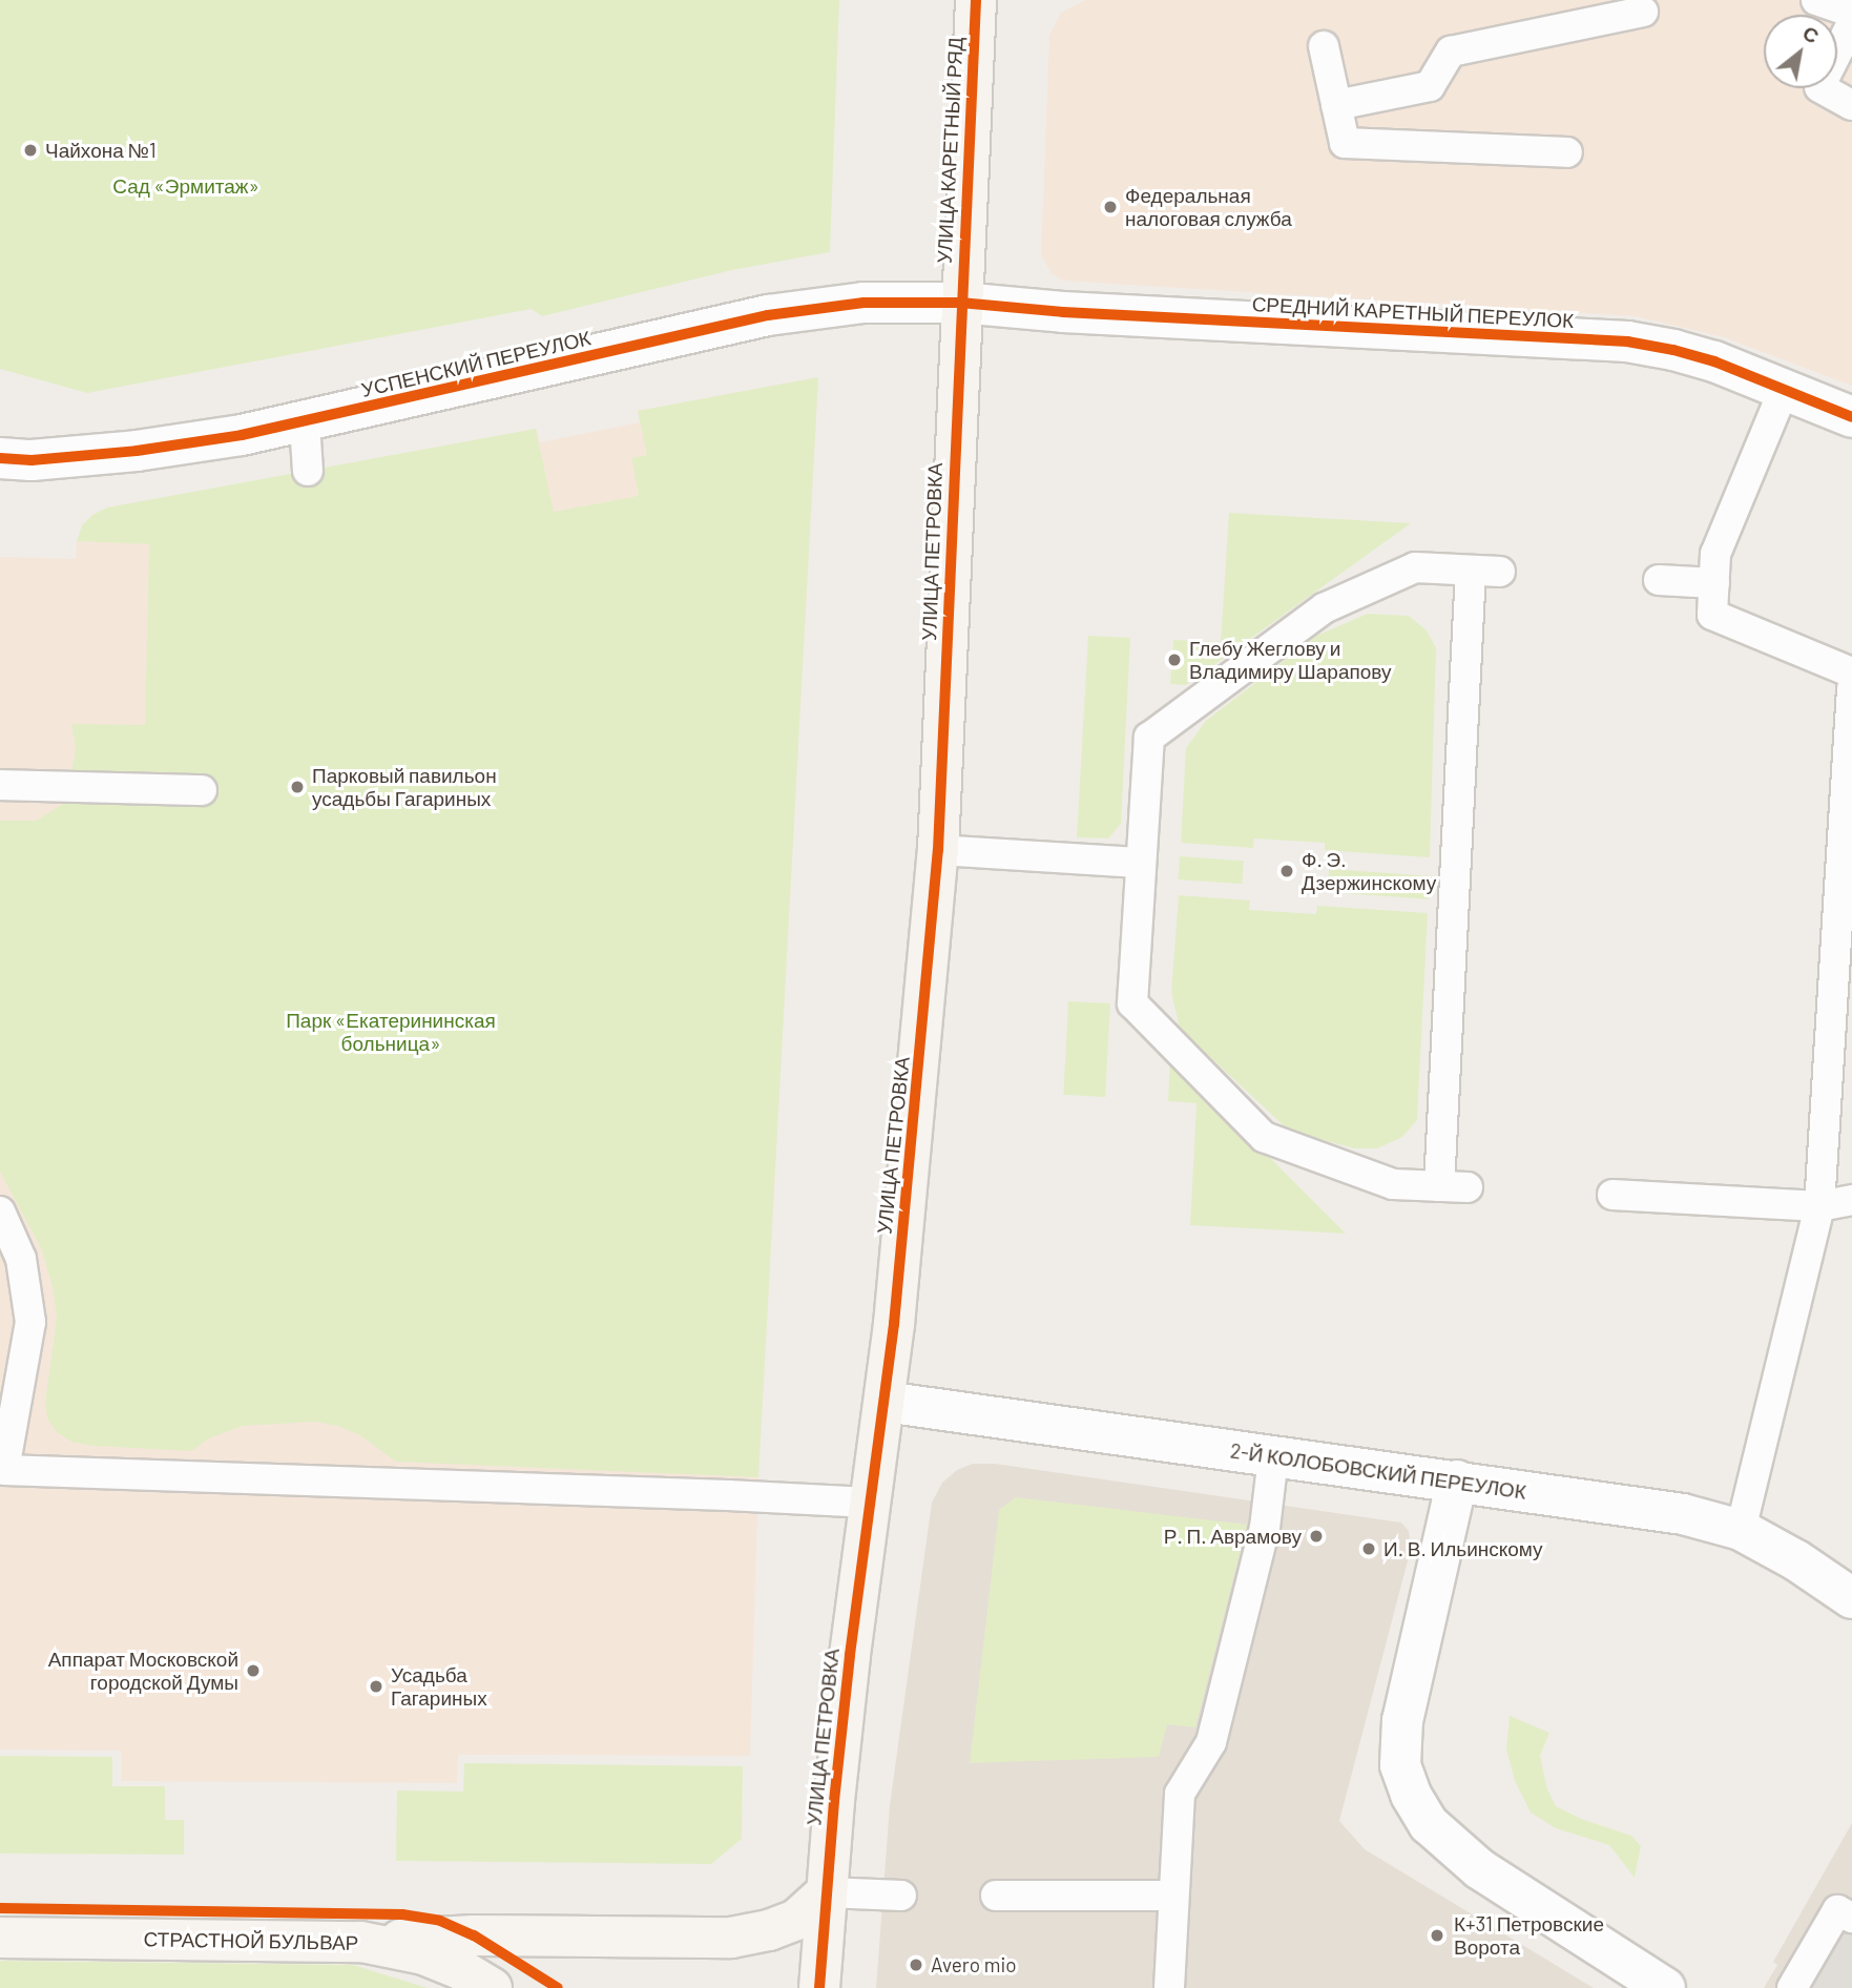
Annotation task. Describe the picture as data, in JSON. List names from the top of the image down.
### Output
{
  "streets": {
    "main road": ["УЛИЦА КАРЕТНЫЙ РЯД", "УЛИЦА ПЕТРОВКА", "СТРАСТНОЙ БУЛЬВАР"],
    "street": ["СРЕДНИЙ КАРЕТНЫЙ ПЕРЕУЛОК", "УСПЕНСКИЙ ПЕРЕУЛОК", "2-Й КОЛОБОВСКИЙ ПЕРЕУЛОК"]
  },
  "crossings": [
    ["УЛИЦА КАРЕТНЫЙ РЯД", "СРЕДНИЙ КАРЕТНЫЙ ПЕРЕУЛОК"],
    ["УЛИЦА КАРЕТНЫЙ РЯД", "УСПЕНСКИЙ ПЕРЕУЛОК"],
    ["УЛИЦА КАРЕТНЫЙ РЯД", "УЛИЦА ПЕТРОВКА"],
    ["СРЕДНИЙ КАРЕТНЫЙ ПЕРЕУЛОК", "УСПЕНСКИЙ ПЕРЕУЛОК"],
    ["СРЕДНИЙ КАРЕТНЫЙ ПЕРЕУЛОК", "УЛИЦА ПЕТРОВКА"],
    ["УСПЕНСКИЙ ПЕРЕУЛОК", "УЛИЦА ПЕТРОВКА"],
    ["УЛИЦА ПЕТРОВКА", "2-Й КОЛОБОВСКИЙ ПЕРЕУЛОК"]
  ],
  "parks": ["Сад «Эрмитаж»", "Парк «Екатерининская больница»"],
  "places": [
    "Чайхона №1",
    "Федеральная налоговая служба",
    "Глебу Жеглову и Владимиру Шарапову",
    "Парковый павильон усадьбы Гагариных",
    "Ф. Э. Дзержинскому",
    "Р. П. Аврамову",
    "И. В. Ильинскому",
    "Аппарат Московской городской Думы",
    "Усадьба Гагариных",
    "К+31 Петровские Ворота",
    "Avero mio"
  ],
  "north": "top right"
}
